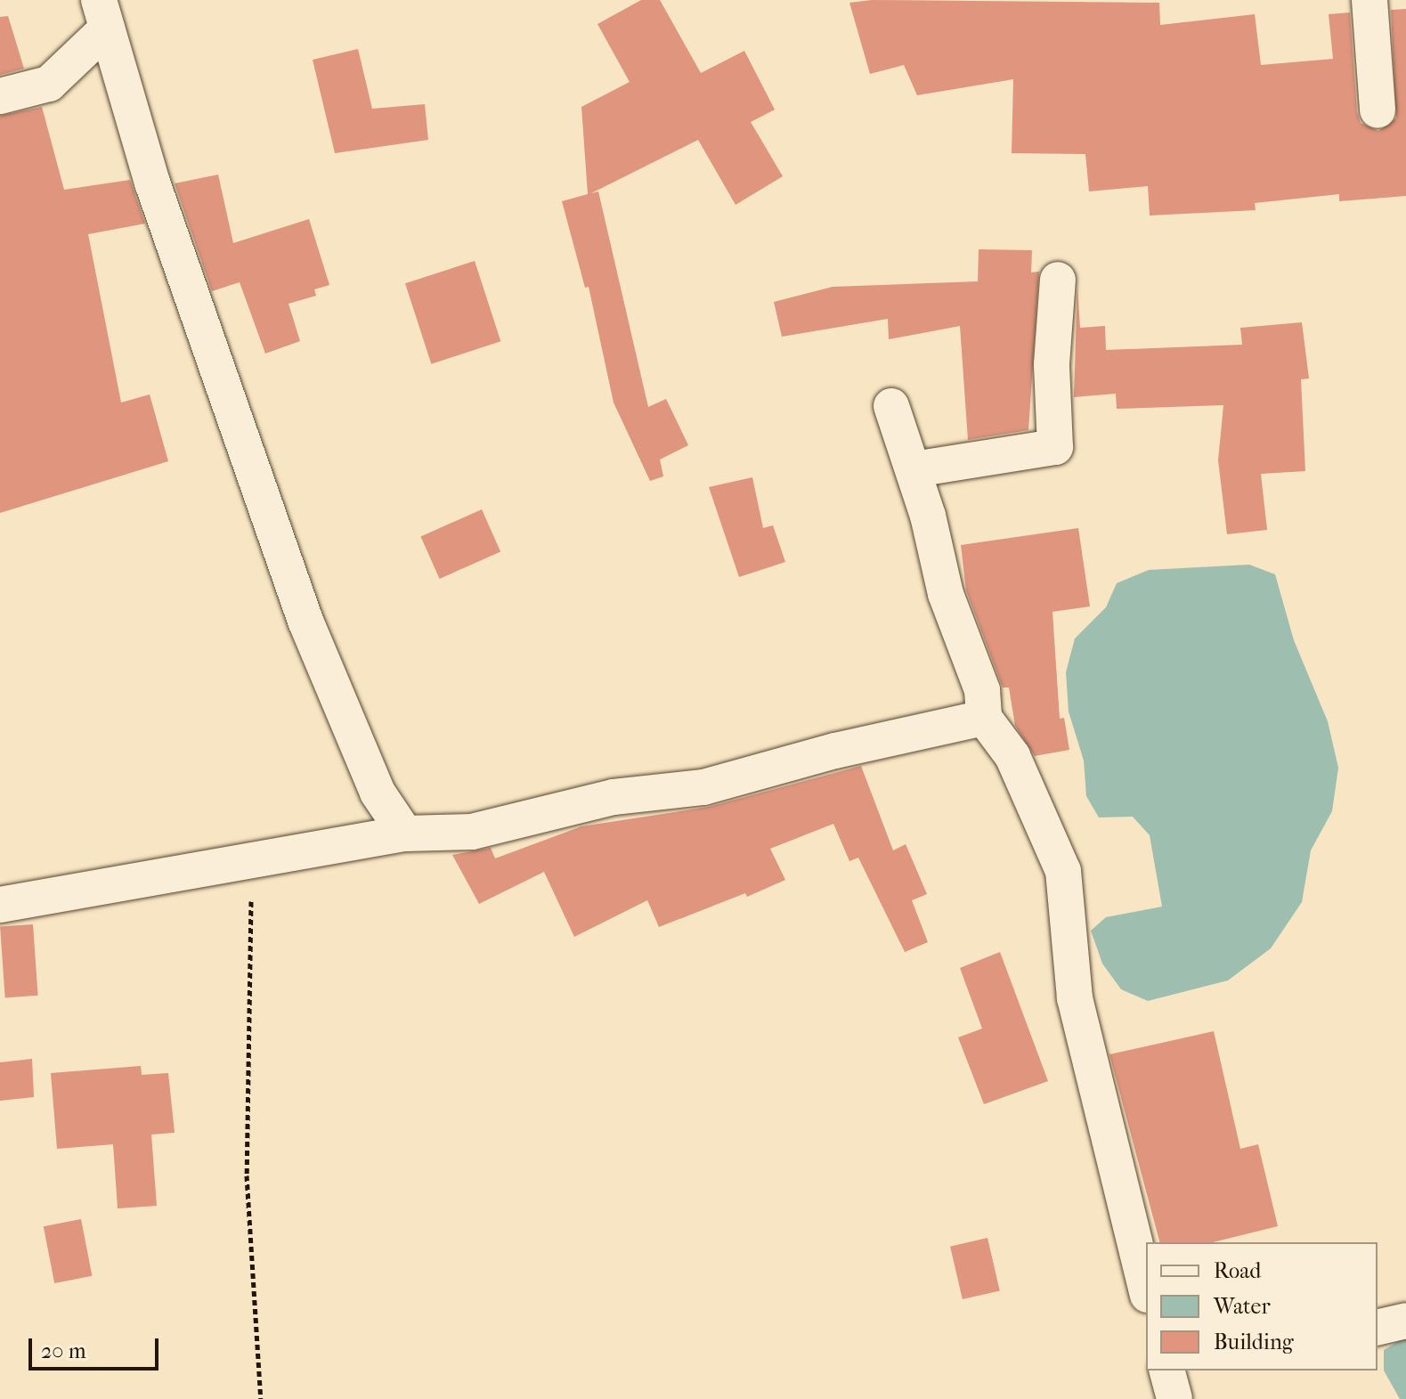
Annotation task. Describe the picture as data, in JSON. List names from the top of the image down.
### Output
{
  "legend": ["Road", "Water", "Building"],
  "scale_bar": "20 m"
}
